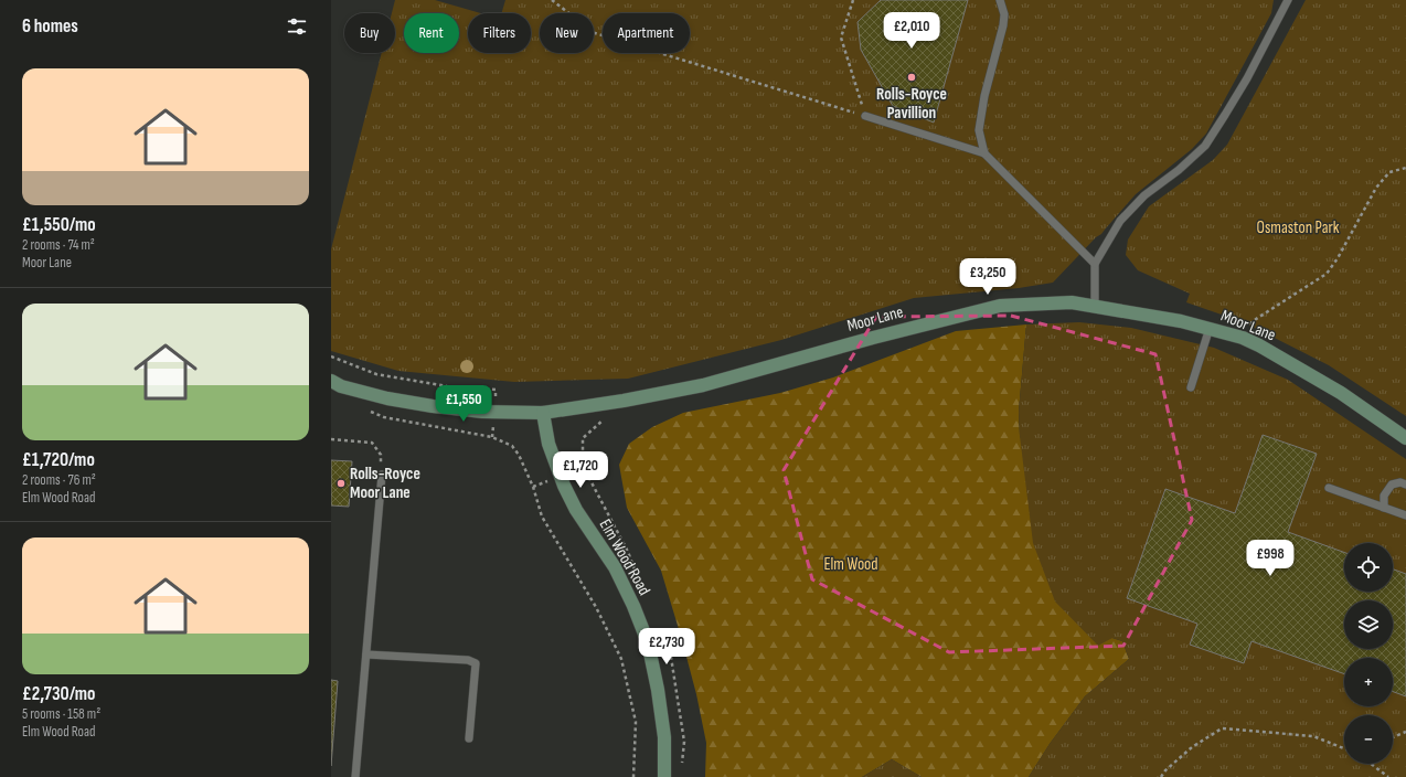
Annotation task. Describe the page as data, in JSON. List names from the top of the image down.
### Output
{
  "streets": {
    "street": ["Moor Lane", "Elm Wood Road"]
  },
  "crossings": [
    ["Moor Lane", "Elm Wood Road"]
  ],
  "parks": ["Osmaston Park", "Elm Wood"],
  "places": ["Rolls-Royce Pavillion", "Rolls-Royce Moor Lane"],
  "page": {
    "heading": "6 homes",
    "price": [
      "£2,010",
      "£3,250",
      "£1,550",
      "£1,720",
      "£998",
      "£2,730"
    ],
    "chip": [
      "Buy",
      "Rent",
      "Filters",
      "New",
      "Apartment"
    ],
    "list": [
      {
        "name": "£1,550/mo",
        "note": "2 rooms · 74 m² · Moor Lane"
      },
      {
        "name": "£1,720/mo",
        "note": "2 rooms · 76 m² · Elm Wood Road"
      },
      {
        "name": "£2,730/mo",
        "note": "5 rooms · 158 m² · Elm Wood Road"
      }
    ],
    "map_buttons": ["+", "−"]
  }
}
